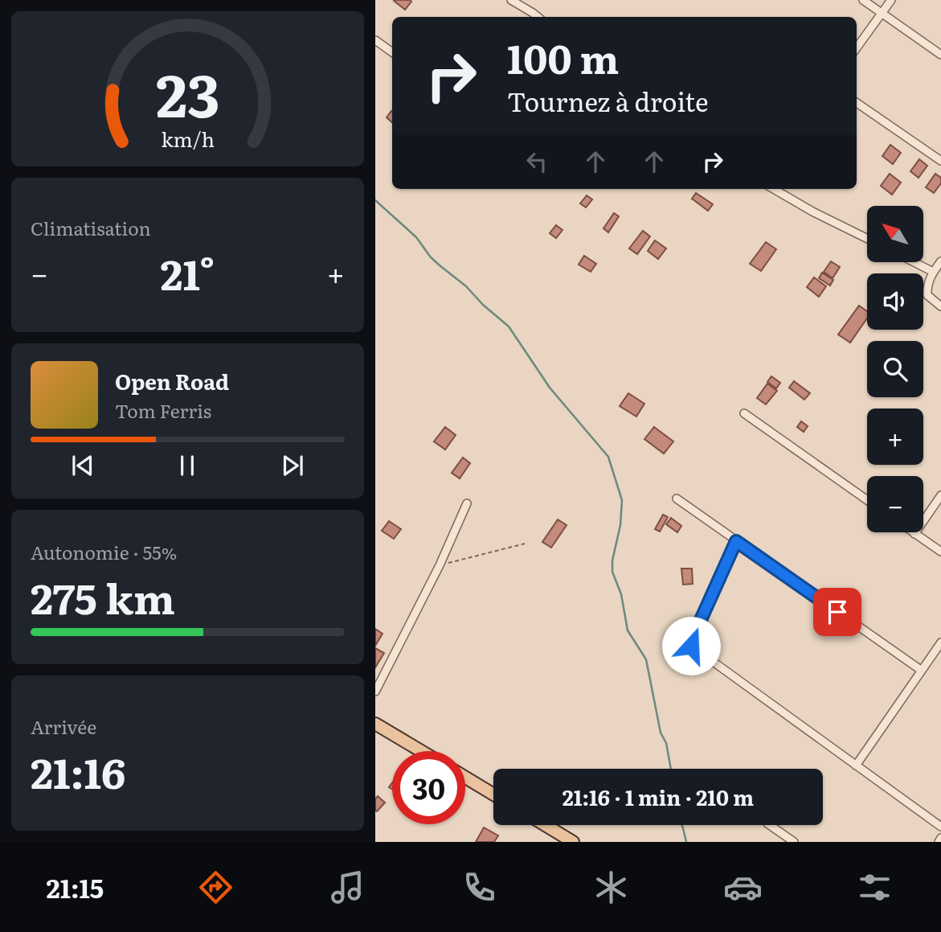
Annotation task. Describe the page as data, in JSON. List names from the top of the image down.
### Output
{
  "north": "top left",
  "page": {
    "turn": ["100 m", "Tournez à droite"],
    "tile": [
      "Climatisation",
      ["Autonomie · 55%", "275 km"],
      ["Arrivée", "21:16"]
    ],
    "map_buttons": ["+", "−"],
    "heat": ["−", "21°", "+"],
    "song": ["Open Road", "Tom Ferris"],
    "limit": "30",
    "trip": "21:16 · 1 min · 210 m",
    "tabs": "21:15",
    "gauge": ["23", "km/h"]
  }
}
